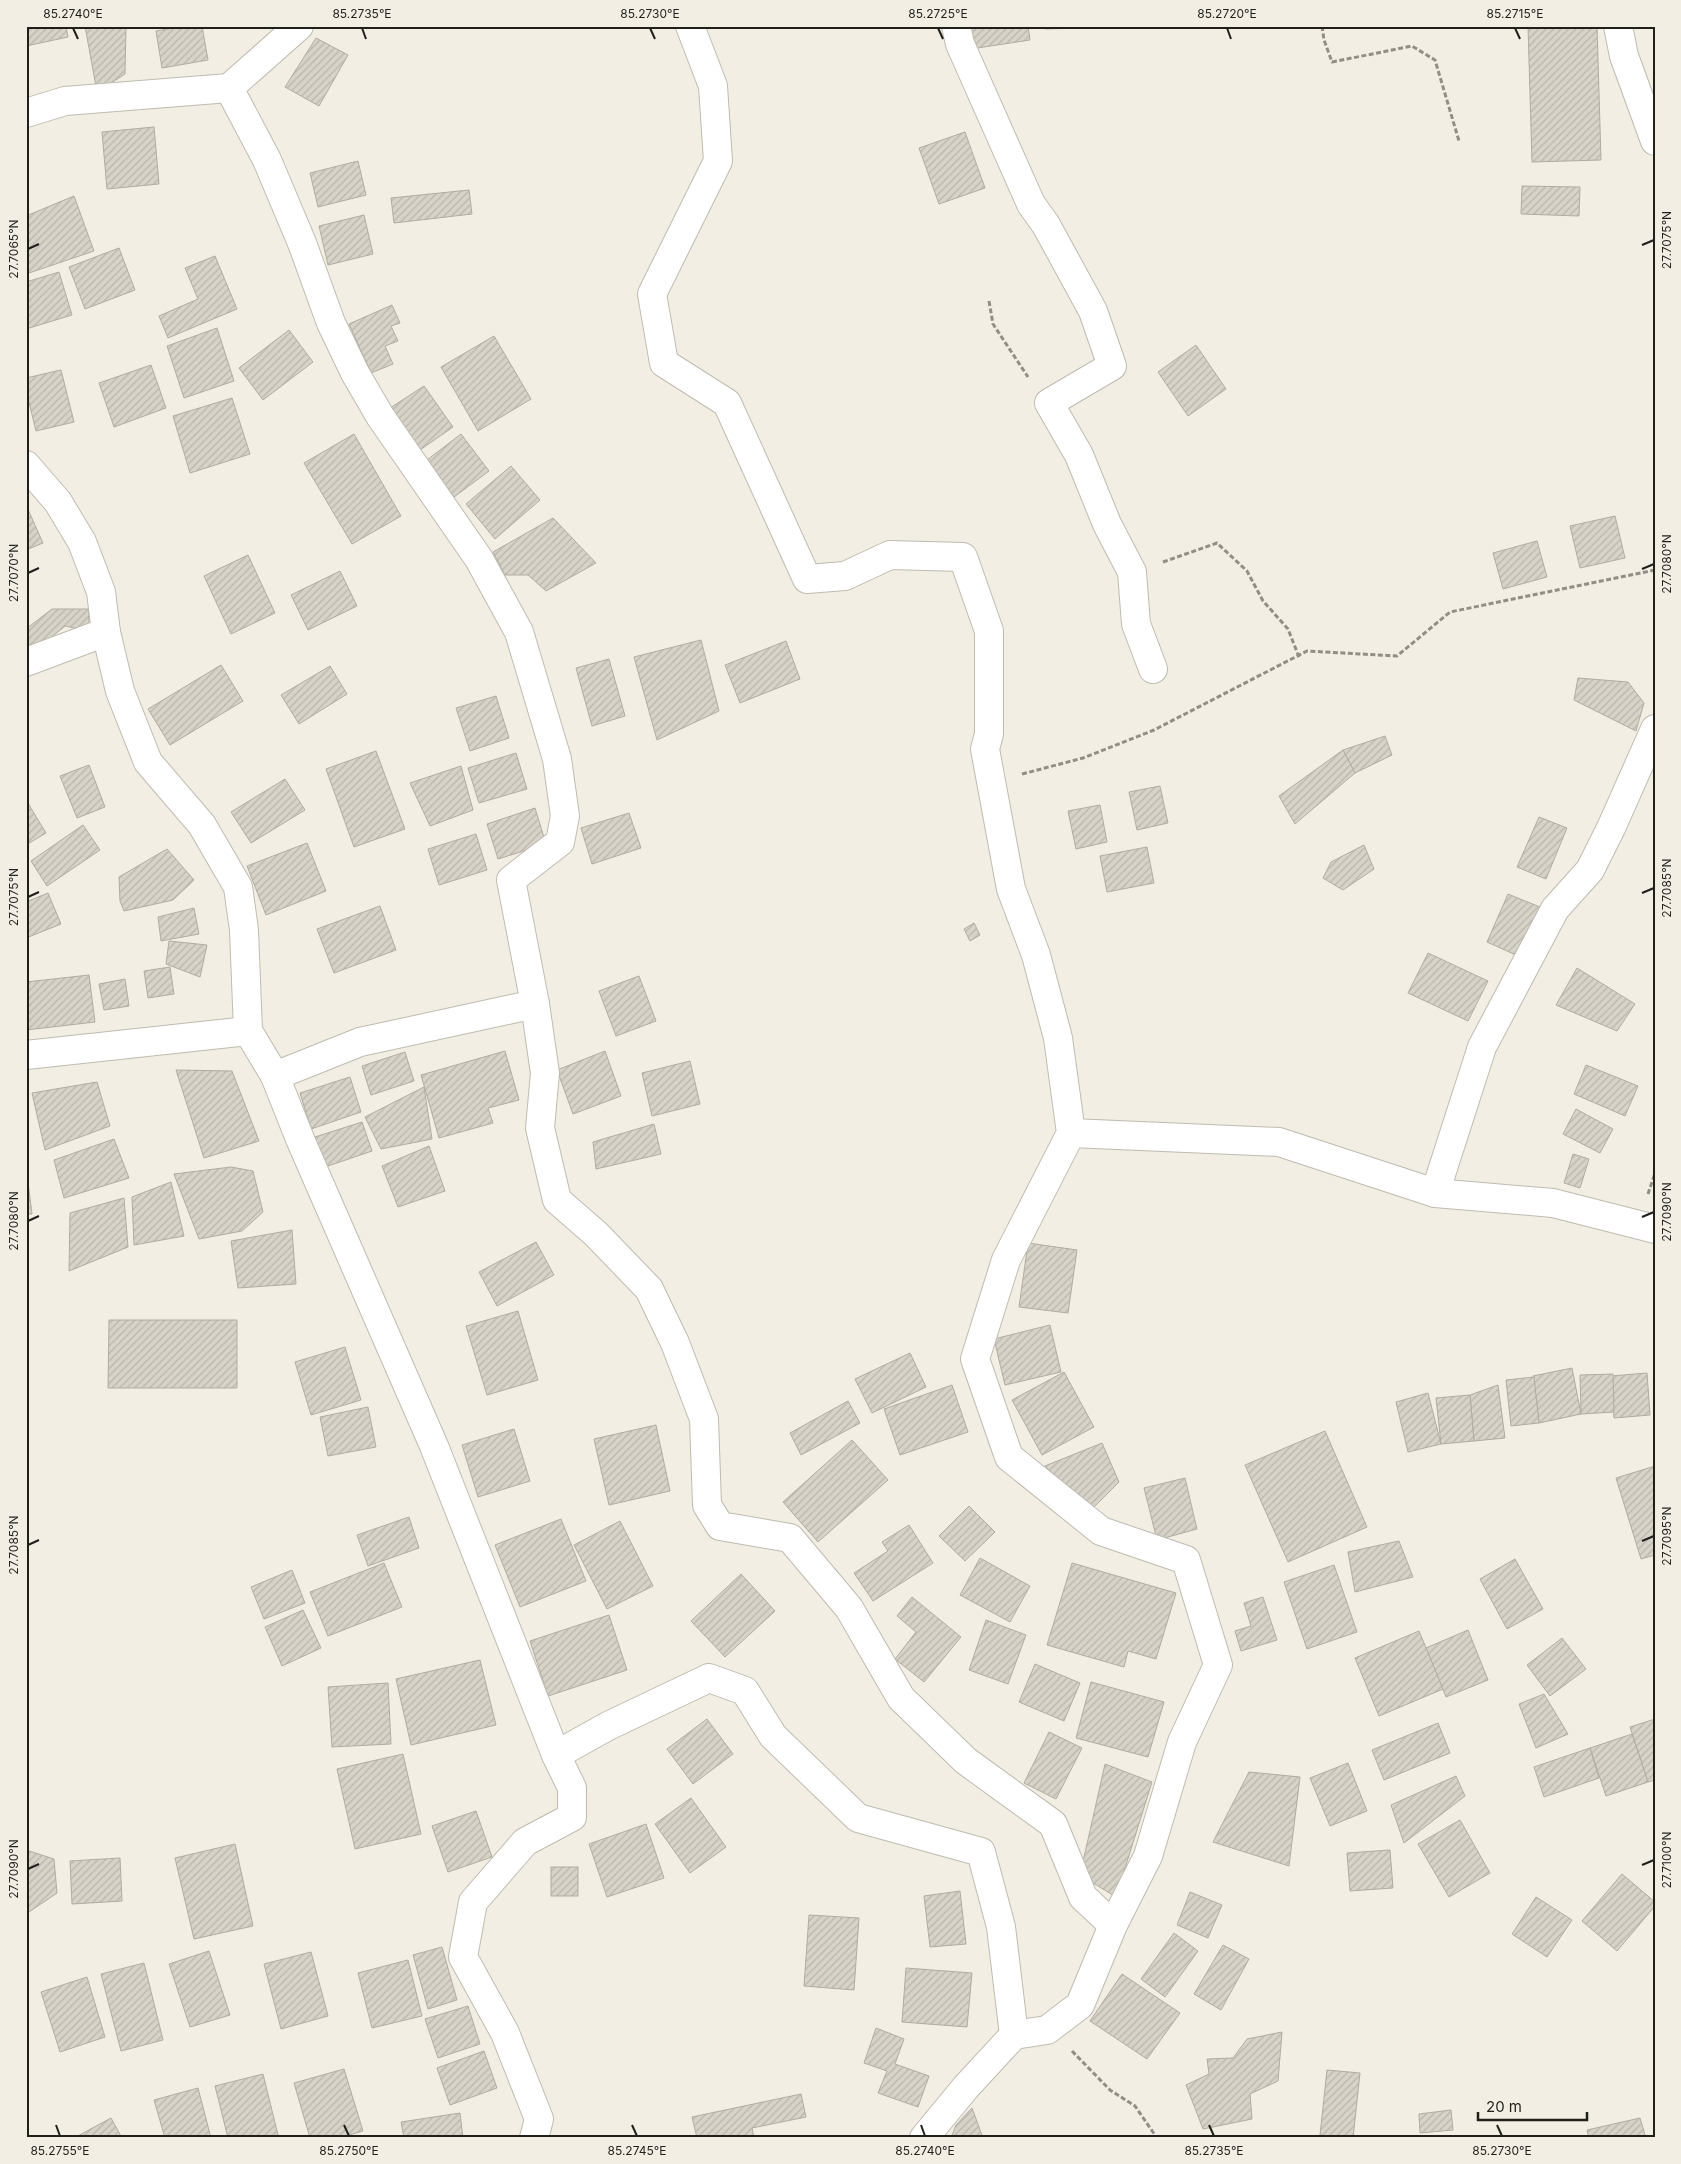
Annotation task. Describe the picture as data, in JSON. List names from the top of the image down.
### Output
{
  "scale_bar": "20 m",
  "coordinates": [
    "85.2740°E",
    "85.2735°E",
    "85.2730°E",
    "85.2725°E",
    "85.2720°E",
    "85.2715°E",
    "27.7075°N",
    "27.7065°N",
    "27.7080°N",
    "27.7070°N",
    "27.7085°N",
    "27.7090°N",
    "27.7095°N",
    "27.7100°N",
    "85.2755°E",
    "85.2750°E",
    "85.2745°E"
  ]
}
